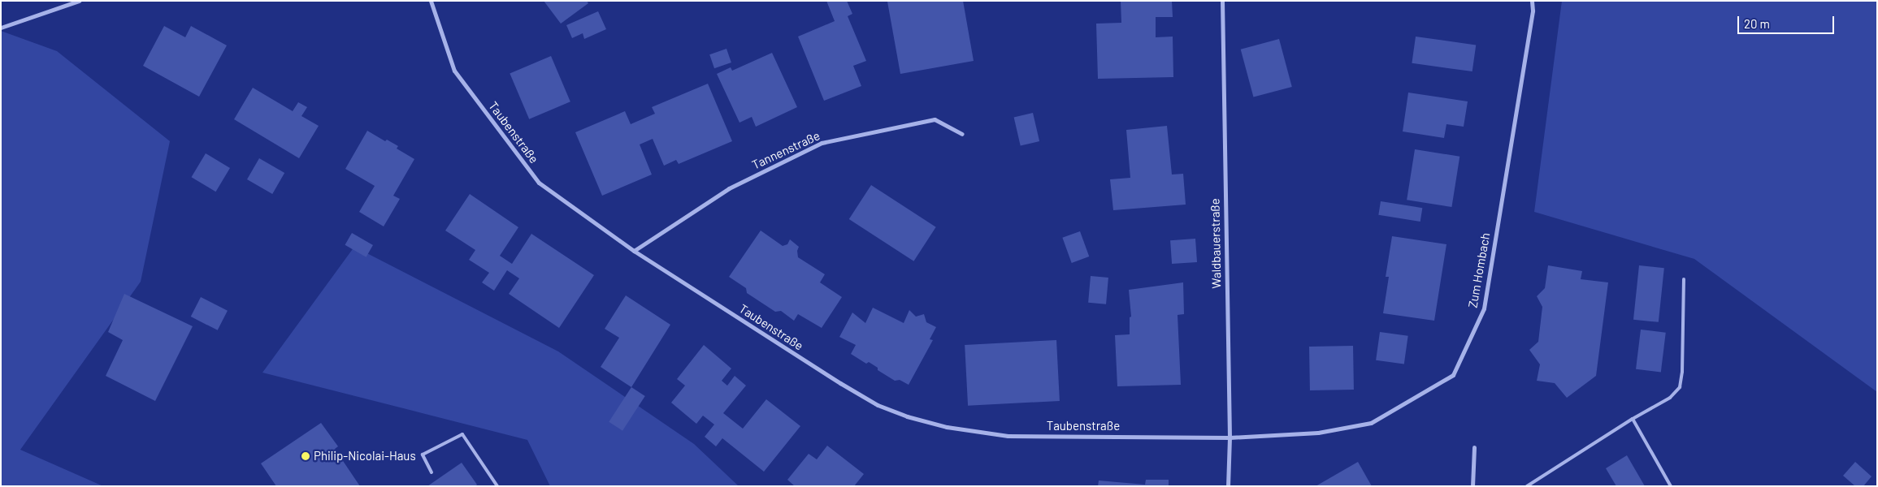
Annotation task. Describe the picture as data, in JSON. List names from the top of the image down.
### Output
{
  "streets": {
    "street": [
      "Taubenstraße",
      "Tannenstraße",
      "Waldbauerstraße",
      "Zum Hombach"
    ]
  },
  "crossings": [
    ["Taubenstraße", "Tannenstraße"],
    ["Taubenstraße", "Waldbauerstraße"],
    ["Taubenstraße", "Zum Hombach"],
    ["Waldbauerstraße", "Zum Hombach"]
  ],
  "places": ["Philip-Nicolai-Haus"],
  "scale_bar": "20 m"
}
